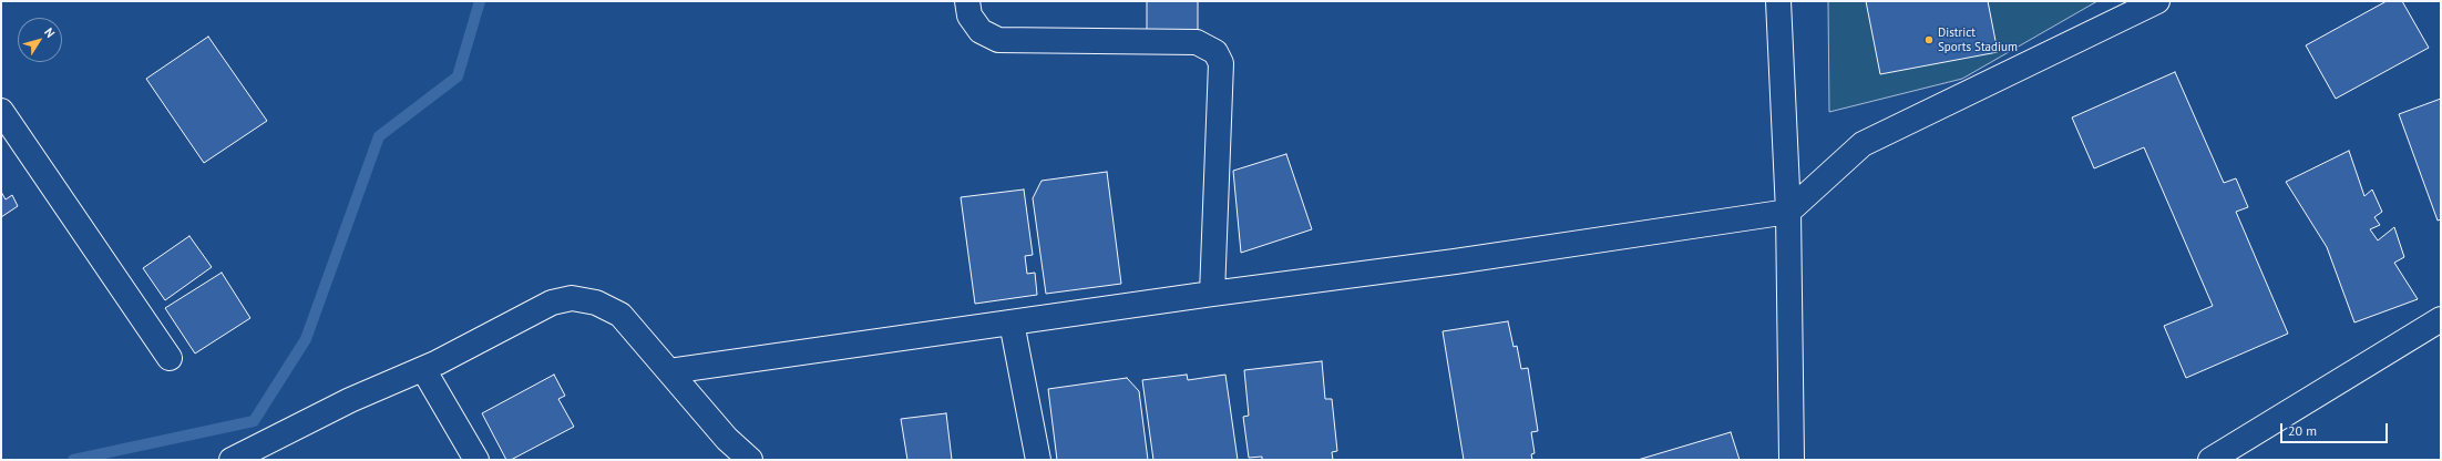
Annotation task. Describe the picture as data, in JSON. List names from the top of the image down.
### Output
{
  "places": ["District Sports Stadium"],
  "scale_bar": "20 m",
  "north": "top right"
}
